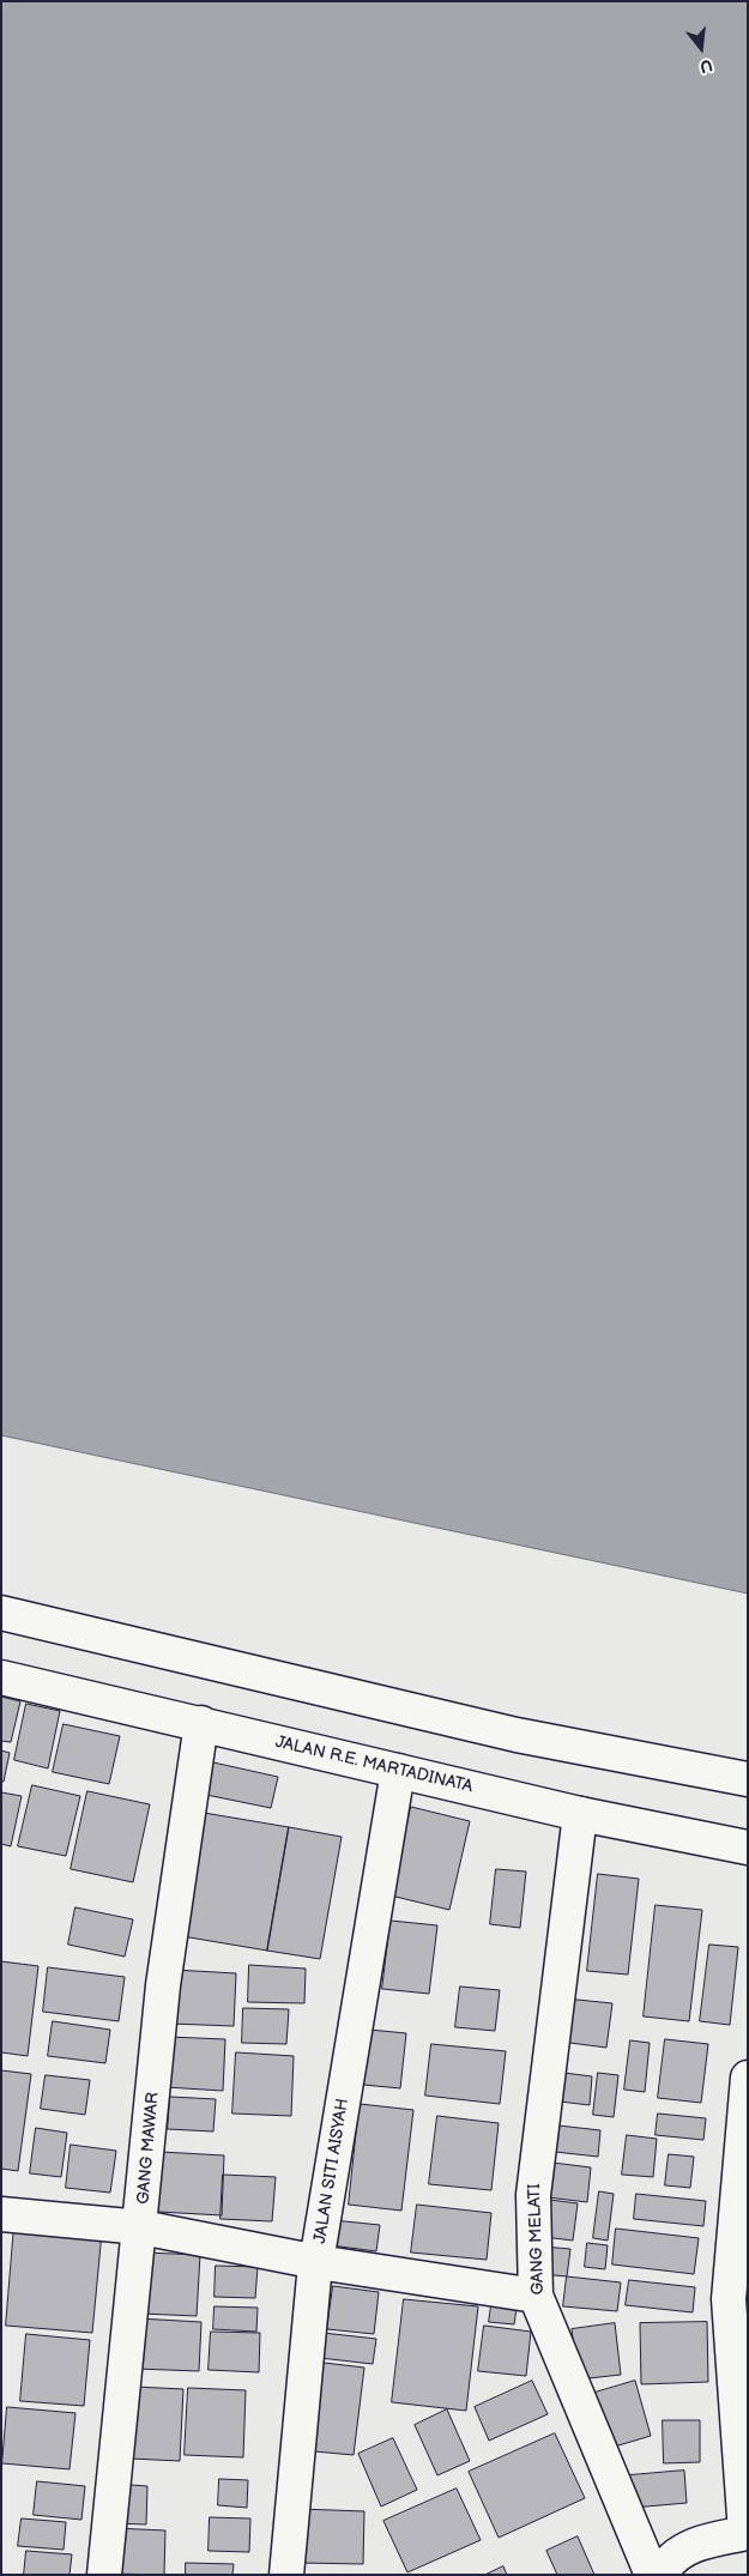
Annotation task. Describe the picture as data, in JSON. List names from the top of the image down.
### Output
{
  "streets": {
    "main road": [
      "JALAN R.E. MARTADINATA",
      "GANG MAWAR",
      "JALAN SITI AISYAH",
      "GANG MELATI"
    ]
  },
  "crossings": [
    ["JALAN R.E. MARTADINATA", "GANG MAWAR"],
    ["JALAN R.E. MARTADINATA", "JALAN SITI AISYAH"],
    ["JALAN R.E. MARTADINATA", "GANG MELATI"]
  ],
  "north": "bottom"
}
